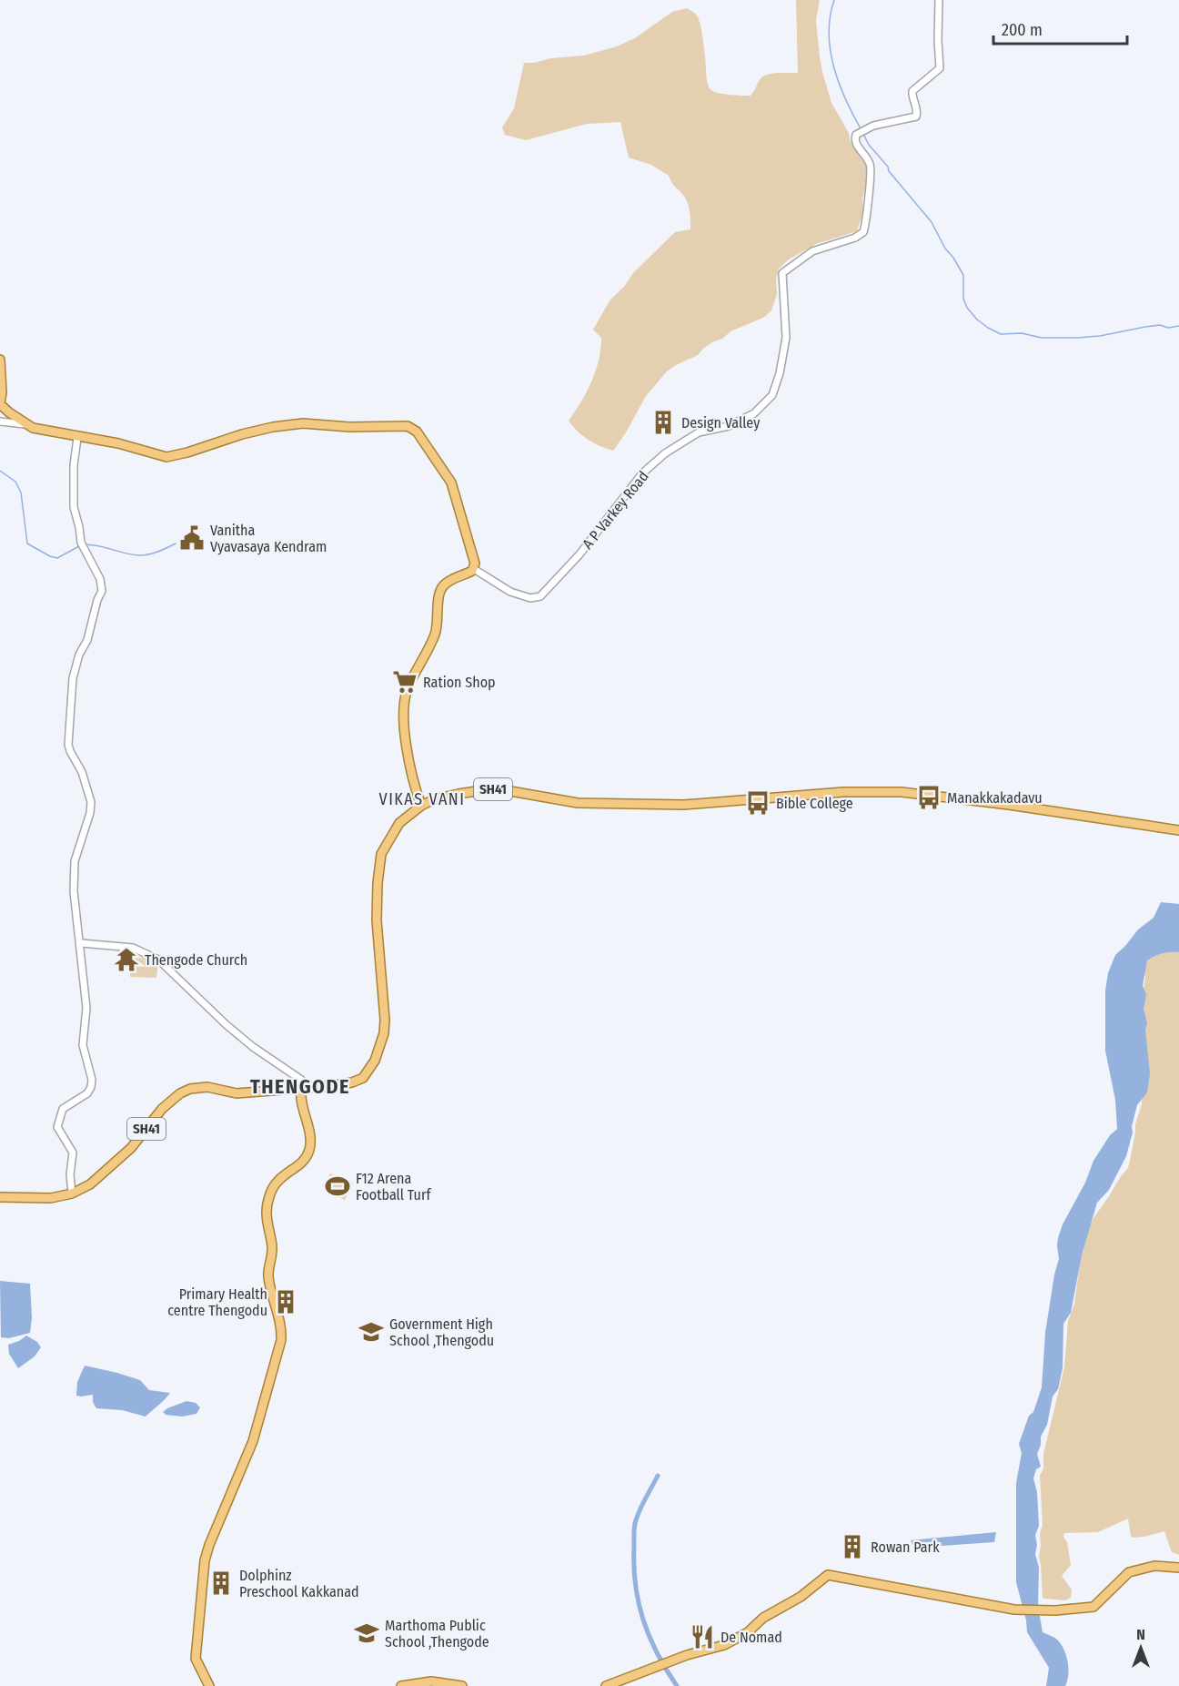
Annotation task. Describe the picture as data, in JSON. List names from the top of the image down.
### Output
{
  "streets": {
    "main road": ["SH41"],
    "street": ["A P Varkey Road"]
  },
  "districts": ["VIKAS VANI", "THENGODE"],
  "places": {
    "building": [
      "Design Valley",
      "Primary Health centre Thengodu",
      "Rowan Park",
      "Dolphinz Preschool Kakkanad"
    ],
    "public building": ["Vanitha Vyavasaya Kendram"],
    "supermarket": ["Ration Shop"],
    "bus stop": ["Manakkakadavu", "Bible College"],
    "temple": ["Thengode Church"],
    "sports": ["F12 Arena Football Turf"],
    "school or university": ["Government High School ,Thengodu", "Marthoma Public School ,Thengode"],
    "restaurant": ["De Nomad"]
  },
  "scale_bar": "200 m",
  "north": "top"
}
